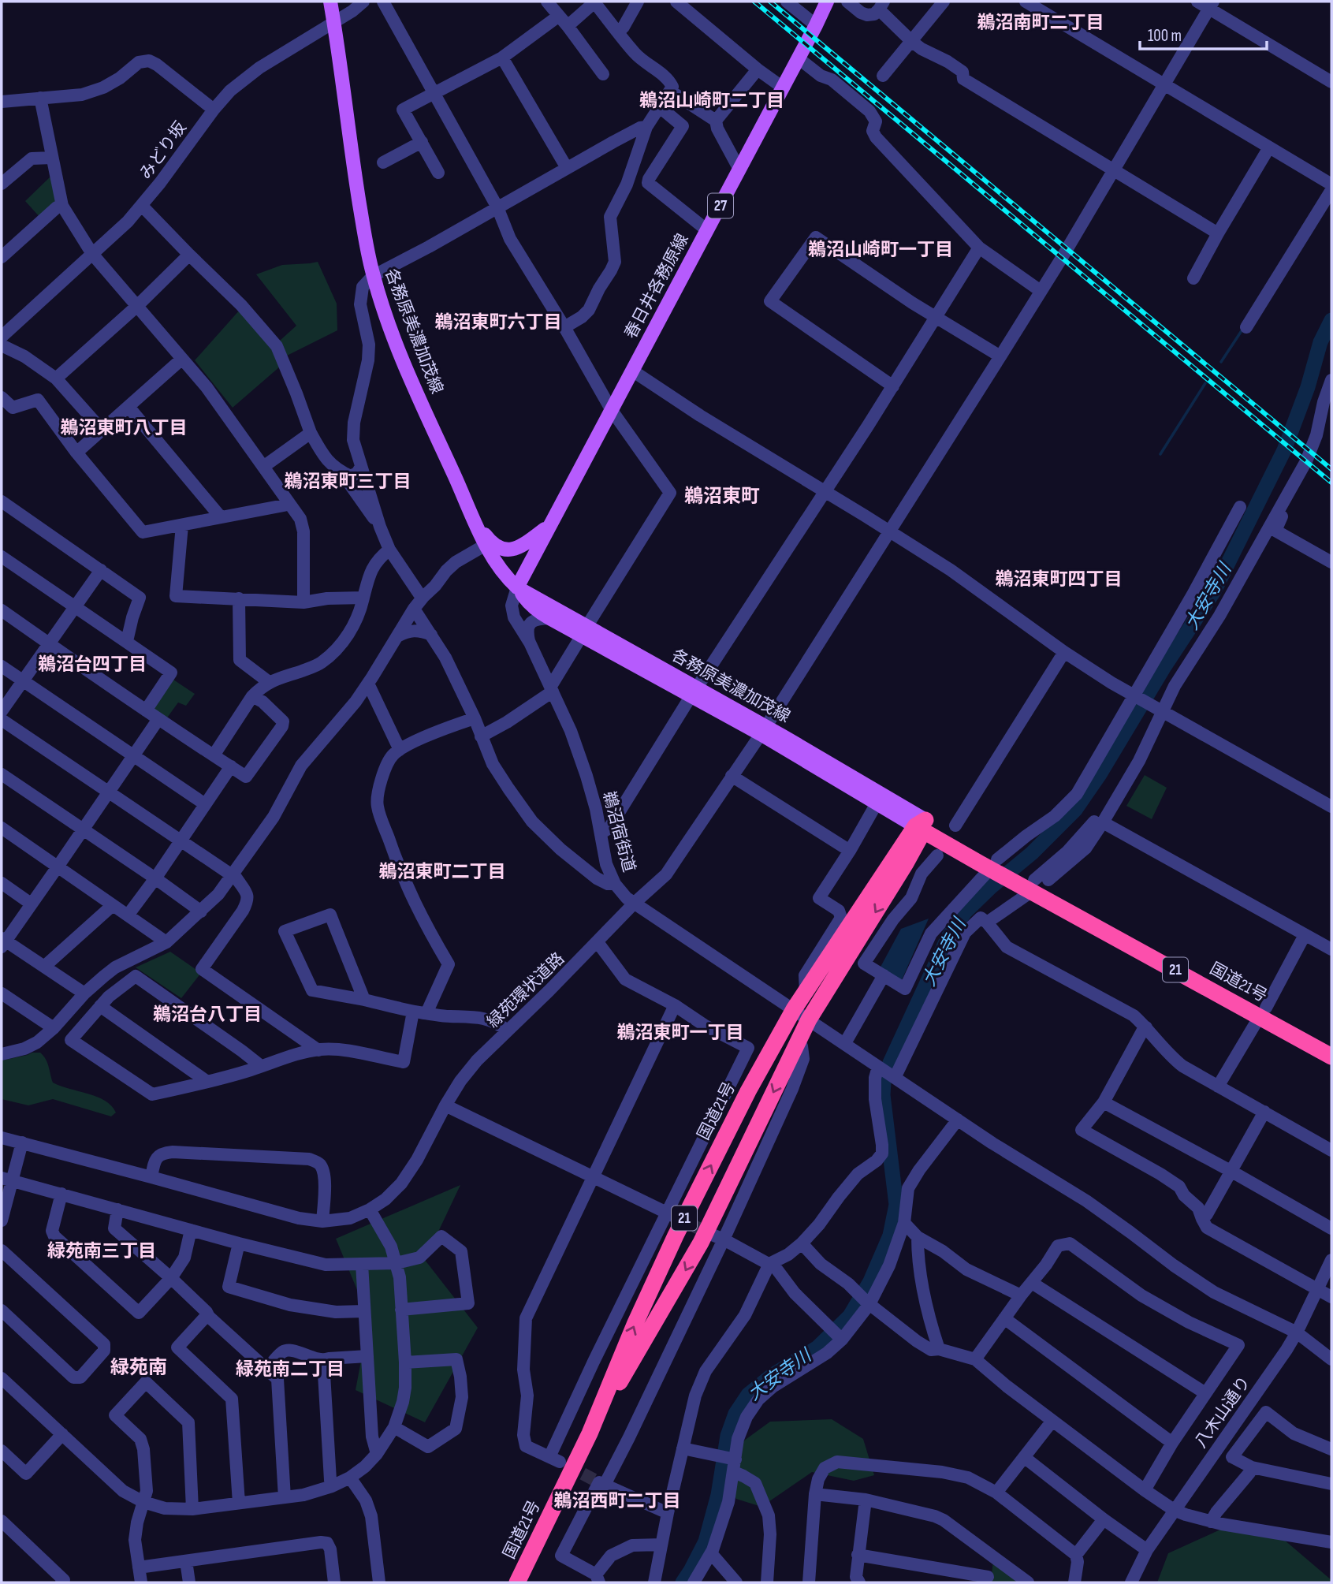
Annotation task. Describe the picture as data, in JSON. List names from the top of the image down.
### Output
{
  "streets": {
    "highway": ["21", "国道21号"],
    "main road": ["27", "春日井各務原線", "各務原美濃加茂線"],
    "street": [
      "みどり坂",
      "鵜沼宿街道",
      "緑苑環状道路",
      "八木山通り"
    ]
  },
  "crossings": [
    ["みどり坂", "各務原美濃加茂線"],
    ["春日井各務原線", "各務原美濃加茂線"],
    ["春日井各務原線", "鵜沼宿街道"],
    ["各務原美濃加茂線", "鵜沼宿街道"],
    ["各務原美濃加茂線", "国道21号"],
    ["各務原美濃加茂線", "緑苑環状道路"],
    ["鵜沼宿街道", "国道21号"],
    ["鵜沼宿街道", "緑苑環状道路"],
    ["鵜沼宿街道", "八木山通り"],
    ["21", "国道21号"]
  ],
  "districts": [
    "鵜沼南町二丁目",
    "鵜沼山崎町二丁目",
    "鵜沼山崎町一丁目",
    "鵜沼東町六丁目",
    "鵜沼東町八丁目",
    "鵜沼東町三丁目",
    "鵜沼東町",
    "鵜沼東町四丁目",
    "鵜沼台四丁目",
    "鵜沼東町二丁目",
    "鵜沼台八丁目",
    "鵜沼東町一丁目",
    "緑苑南三丁目",
    "緑苑南",
    "緑苑南二丁目",
    "鵜沼西町二丁目"
  ],
  "water": ["大安寺川"],
  "scale_bar": "100 m"
}
